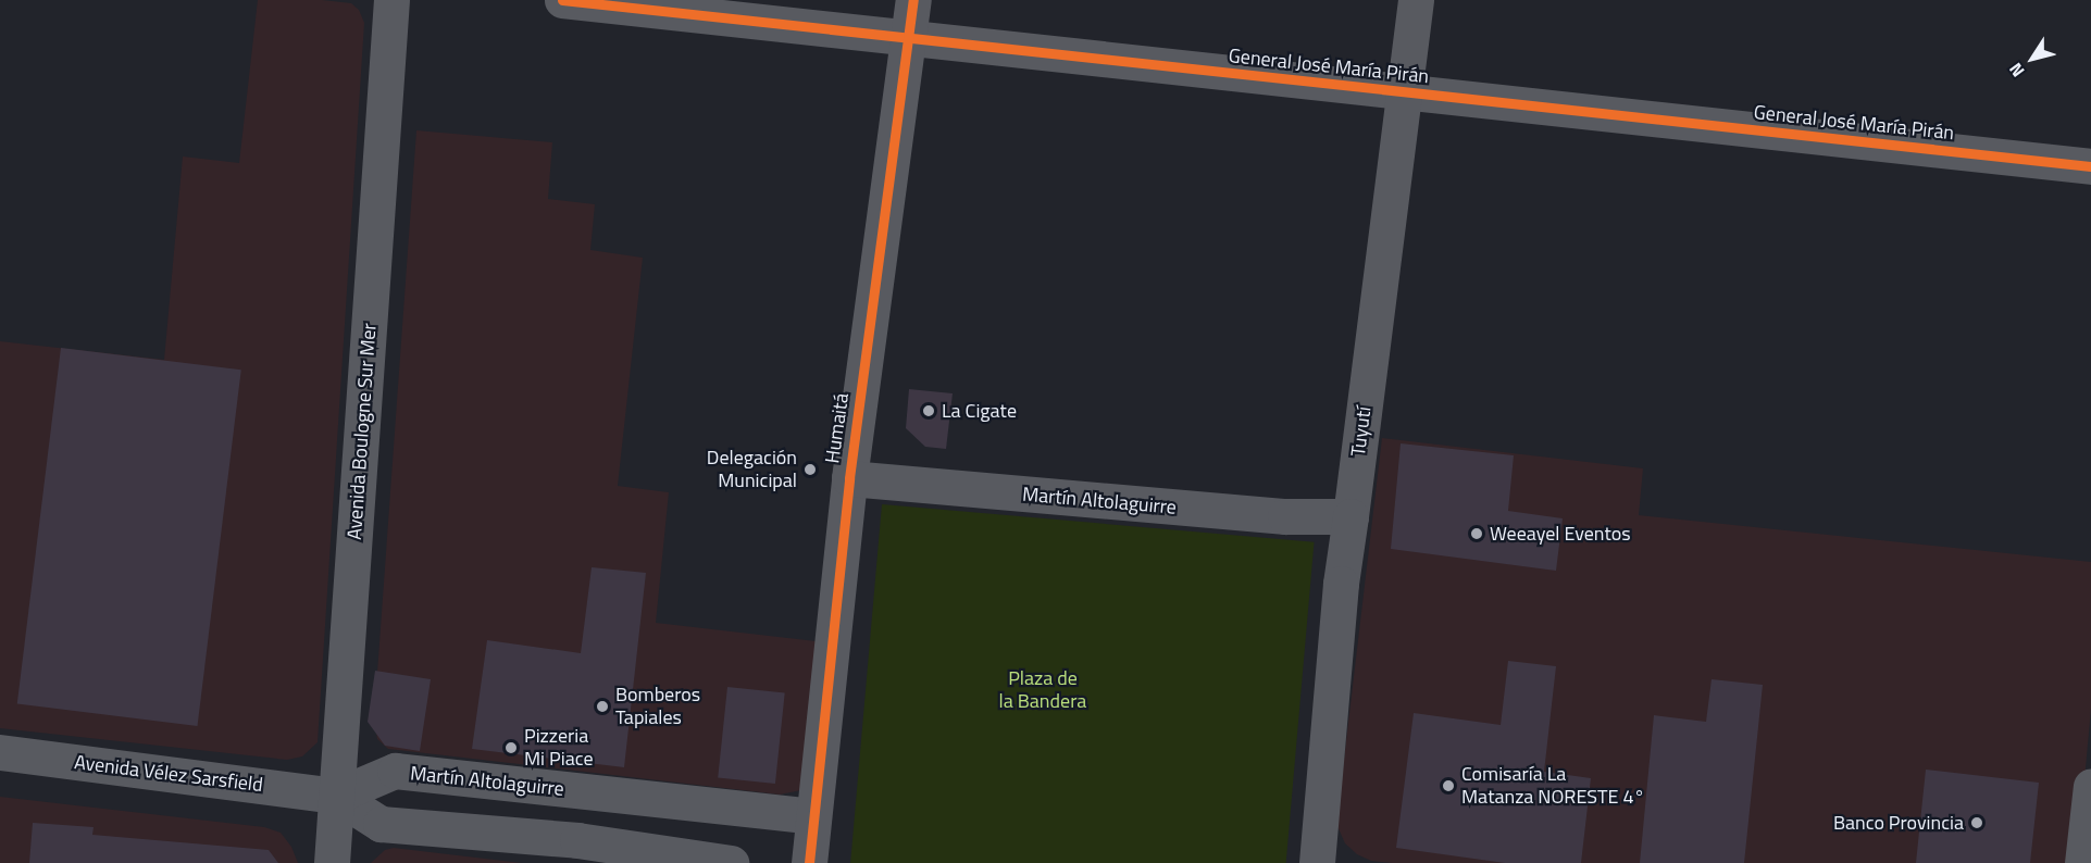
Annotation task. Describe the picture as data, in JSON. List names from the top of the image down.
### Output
{
  "streets": {
    "street": [
      "General José María Pirán",
      "Humaitá",
      "Avenida Boulogne Sur Mer",
      "Tuyutí",
      "Martín Altolaguirre",
      "Avenida Vélez Sarsfield"
    ]
  },
  "crossings": [
    ["General José María Pirán", "Humaitá"],
    ["General José María Pirán", "Tuyutí"],
    ["Humaitá", "Martín Altolaguirre"],
    ["Avenida Boulogne Sur Mer", "Martín Altolaguirre"],
    ["Avenida Boulogne Sur Mer", "Avenida Vélez Sarsfield"],
    ["Tuyutí", "Martín Altolaguirre"],
    ["Martín Altolaguirre", "Avenida Vélez Sarsfield"]
  ],
  "parks": ["Plaza de la Bandera"],
  "places": [
    "La Cigate",
    "Delegación Municipal",
    "Weeayel Eventos",
    "Bomberos Tapiales",
    "Pizzeria Mi Piace",
    "Comisaría La Matanza NORESTE 4°",
    "Banco Provincia"
  ],
  "north": "bottom left"
}
